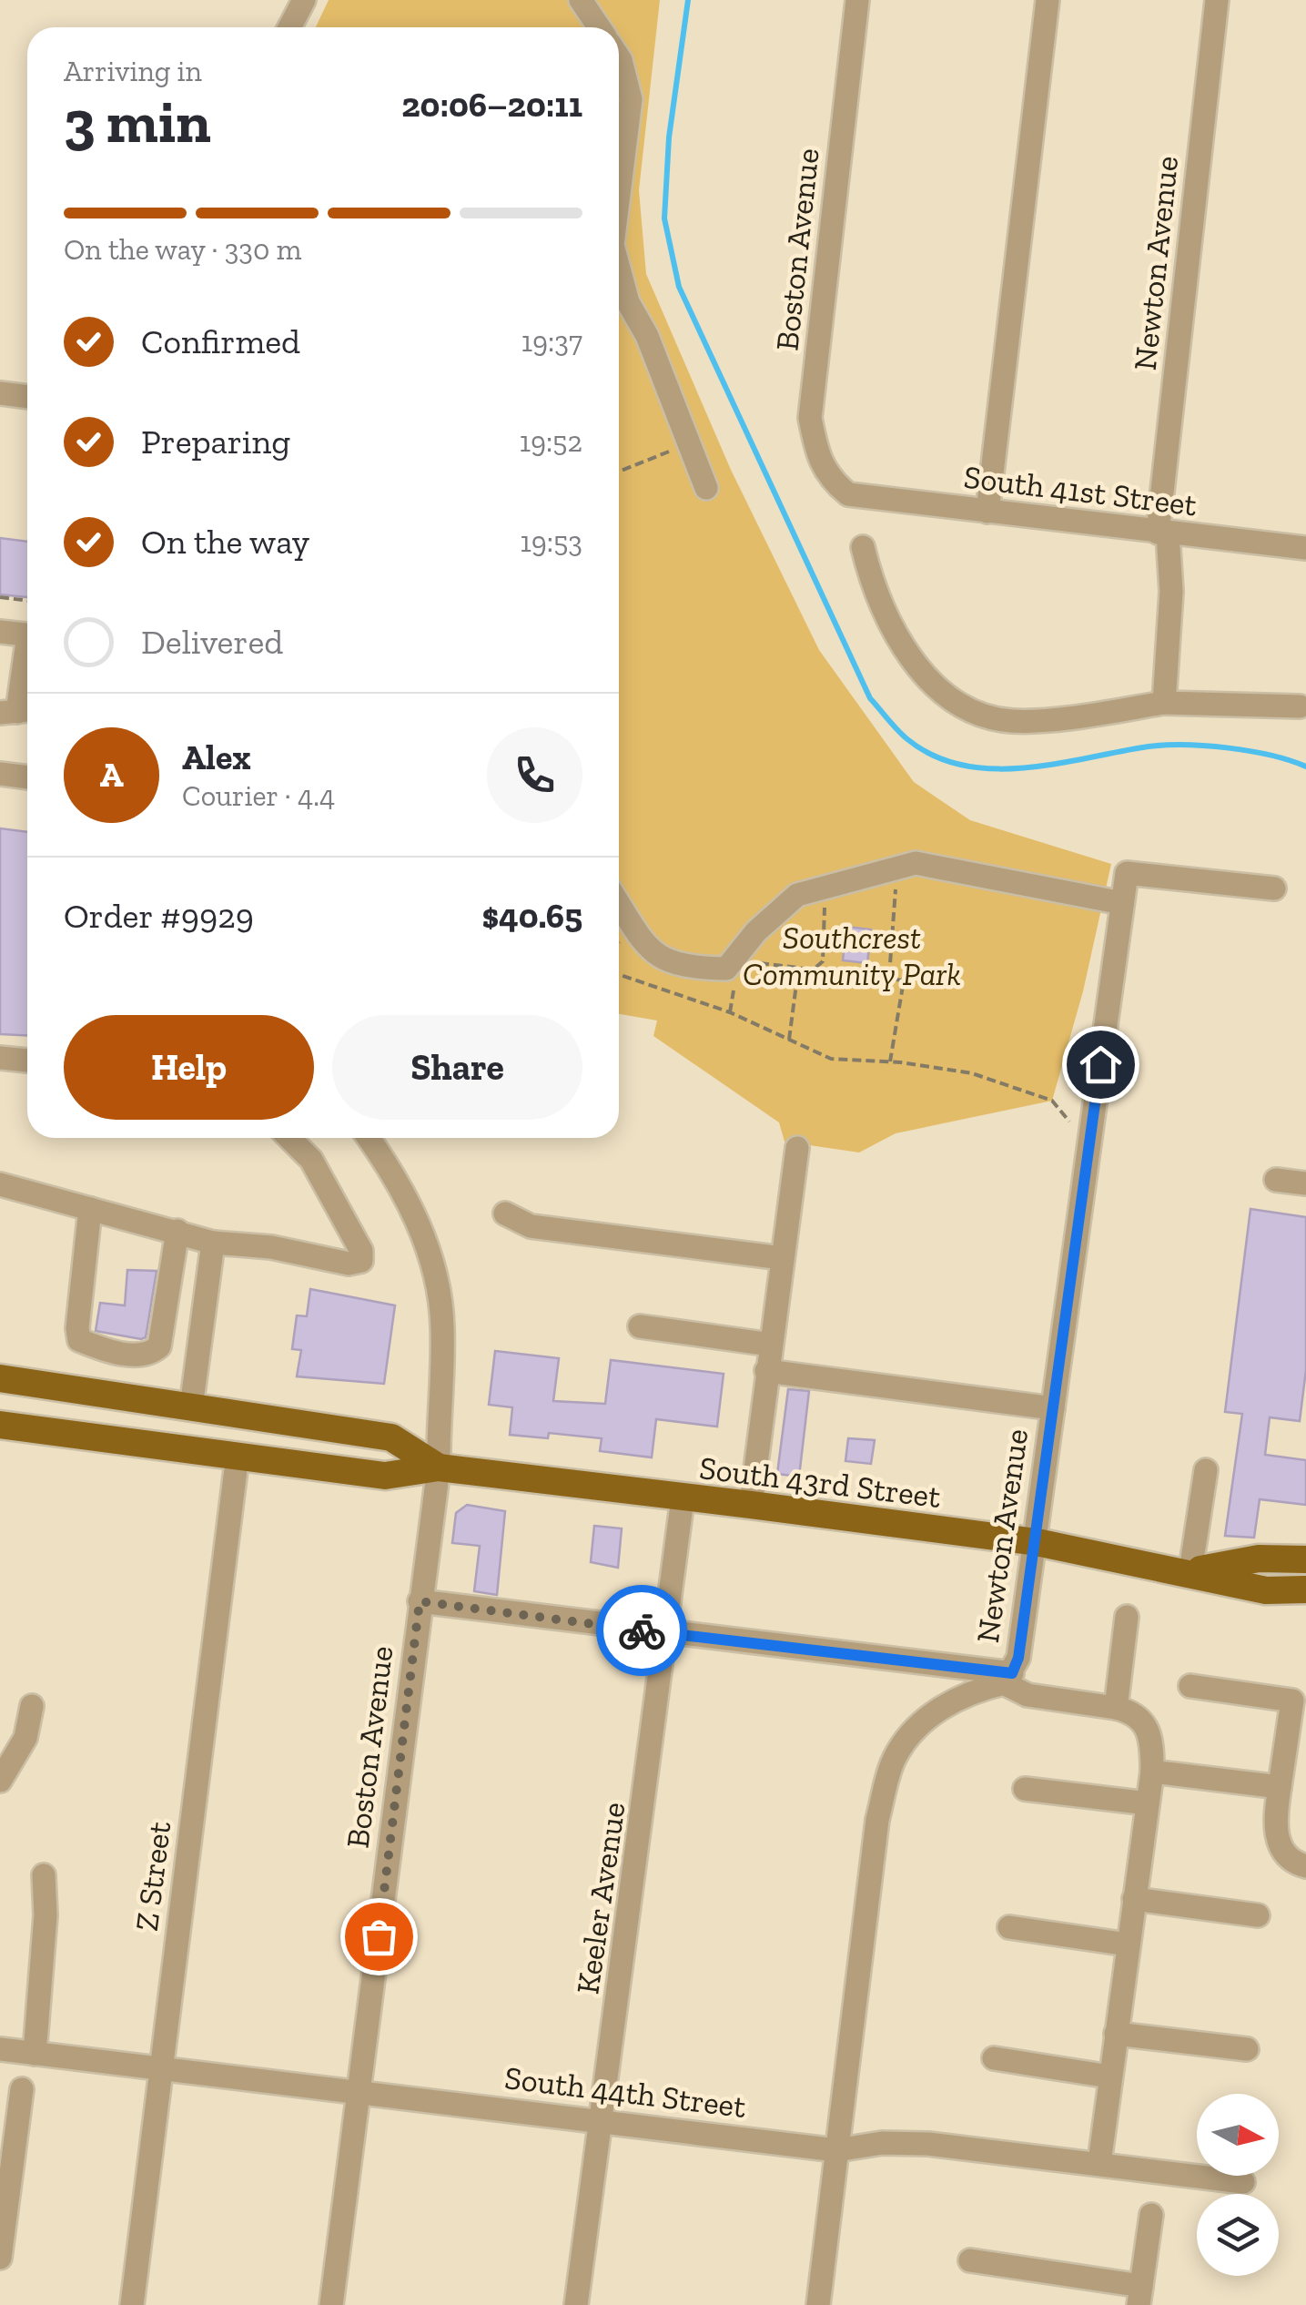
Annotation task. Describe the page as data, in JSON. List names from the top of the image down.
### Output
{
  "streets": {
    "main road": ["South 43rd Street"],
    "street": [
      "Boston Avenue",
      "Newton Avenue",
      "South 41st Street",
      "Z Street",
      "Keeler Avenue",
      "South 44th Street"
    ]
  },
  "crossings": [
    ["Boston Avenue", "South 41st Street"],
    ["Boston Avenue", "South 43rd Street"],
    ["Boston Avenue", "South 44th Street"],
    ["Newton Avenue", "South 41st Street"],
    ["Newton Avenue", "South 43rd Street"],
    ["Newton Avenue", "South 44th Street"],
    ["South 43rd Street", "Z Street"],
    ["South 43rd Street", "Keeler Avenue"],
    ["Z Street", "South 44th Street"],
    ["Keeler Avenue", "South 44th Street"]
  ],
  "parks": ["Southcrest Community Park"],
  "north": "right",
  "page": {
    "heading": ["3 min", "Arriving in", "20:06–20:11"],
    "panel": [
      "Alex",
      "Courier · 4.4",
      "Order #9929",
      "$40.65"
    ],
    "bar": "On the way · 330 m",
    "list": [
      ["Confirmed", "19:37"],
      ["Preparing", "19:52"],
      ["On the way", "19:53"],
      "Delivered"
    ],
    "round": "A",
    "buttons": ["Help", "Share"]
  }
}
